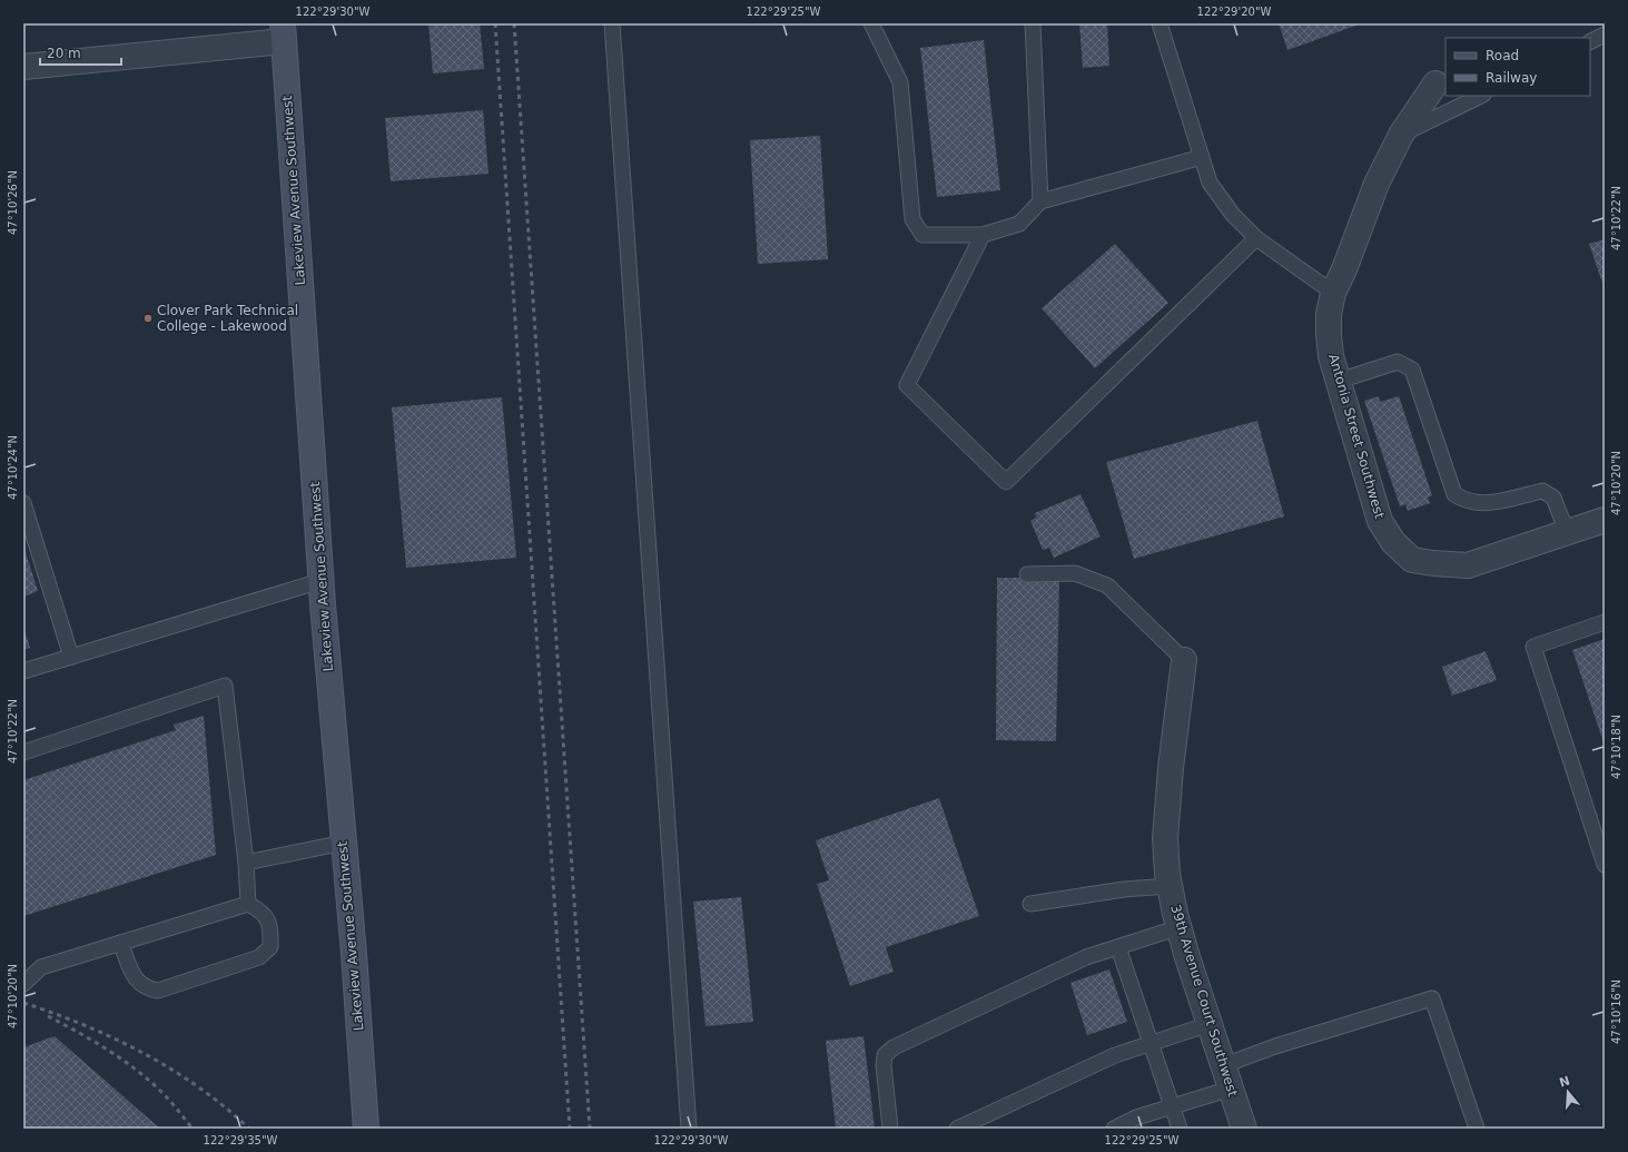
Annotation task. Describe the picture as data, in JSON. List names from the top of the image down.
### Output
{
  "streets": {
    "street": ["Lakeview Avenue Southwest", "Antonia Street Southwest", "39th Avenue Court Southwest"]
  },
  "places": ["Clover Park Technical College - Lakewood"],
  "legend": ["Road", "Railway"],
  "scale_bar": "20 m",
  "north": "top",
  "coordinates": [
    "122°29'30\"W",
    "122°29'25\"W",
    "122°29'20\"W",
    "47°10'26\"N",
    "47°10'22\"N",
    "47°10'24\"N",
    "47°10'20\"N",
    "47°10'18\"N",
    "47°10'16\"N",
    "122°29'35\"W"
  ]
}
